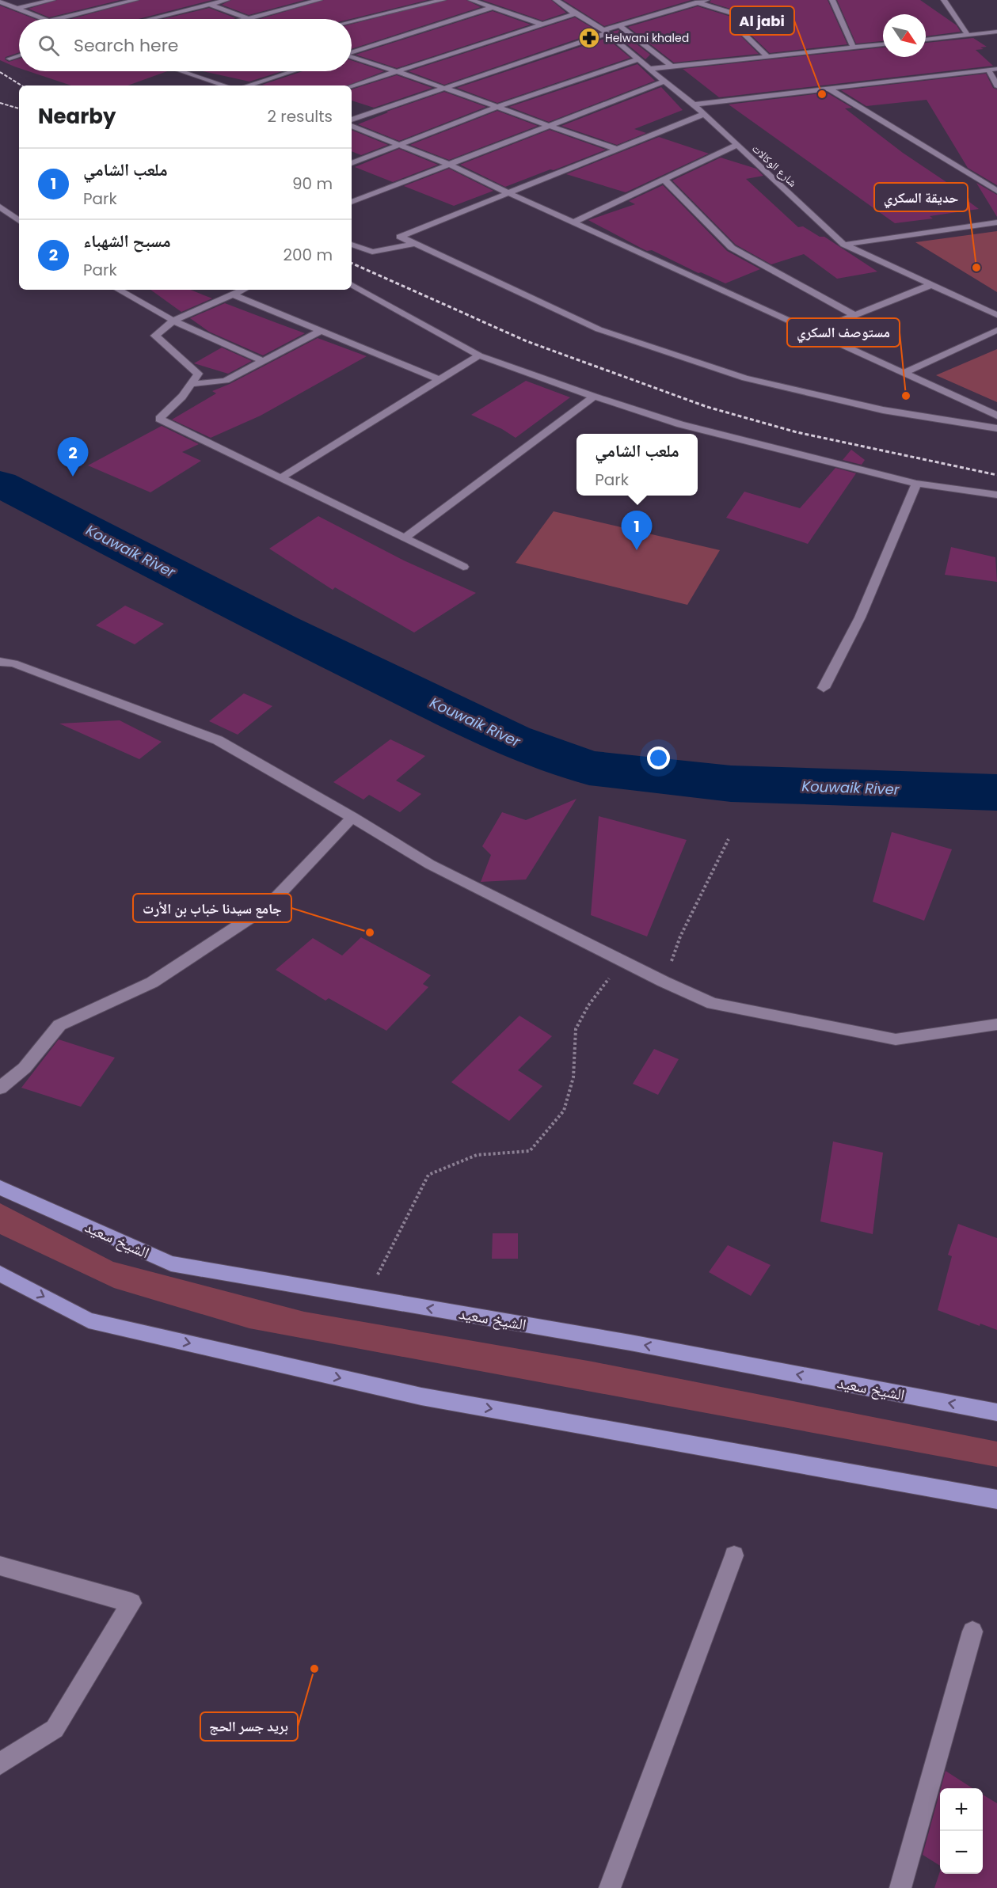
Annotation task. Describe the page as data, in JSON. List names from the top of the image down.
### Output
{
  "streets": {
    "main road": ["الشيخ سعيد"],
    "street": ["شارع الوكالات"]
  },
  "water": ["Kouwaik River"],
  "places": {
    "pharmacy": ["Helwani khaled"],
    "other": [
      "Al jabi",
      "حديقة السكري",
      "مستوصف السكري",
      "جامع سيدنا خباب بن الأرت",
      "بريد جسر الحج"
    ]
  },
  "north": "bottom right",
  "page": {
    "search": "Search here",
    "heading": ["Nearby", "2 results"],
    "list": [
      {
        "mark": "1",
        "name": "ملعب الشامي",
        "note": "Park",
        "value": "90 m"
      },
      {
        "mark": "2",
        "name": "مسبح الشهباء",
        "note": "Park",
        "value": "200 m"
      }
    ],
    "popup": ["ملعب الشامي", "Park"],
    "pins": ["2", "1"],
    "map_buttons": ["+", "−"]
  }
}
